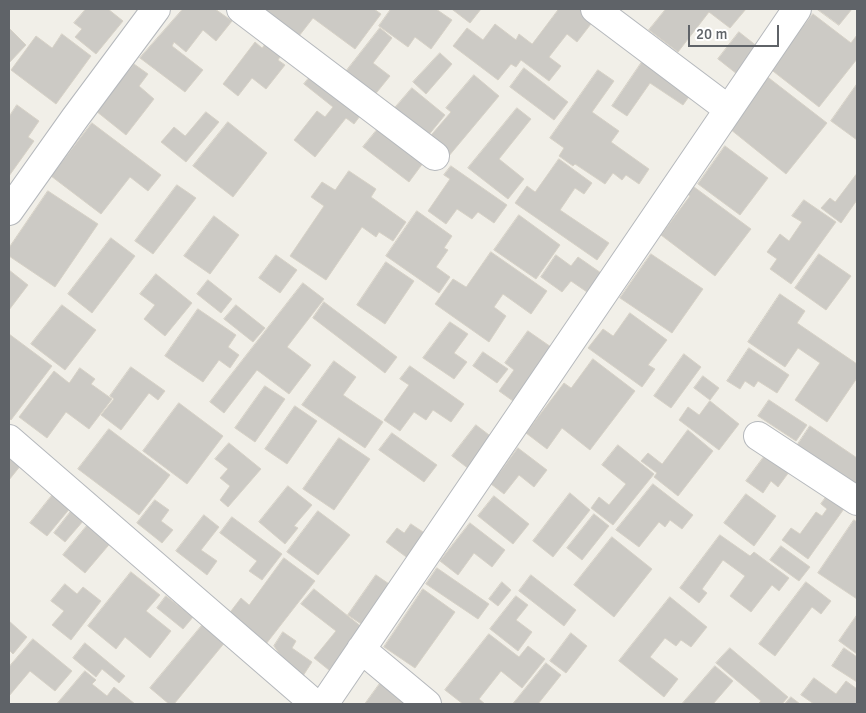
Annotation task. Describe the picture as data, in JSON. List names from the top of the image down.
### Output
{
  "scale_bar": "20 m"
}
